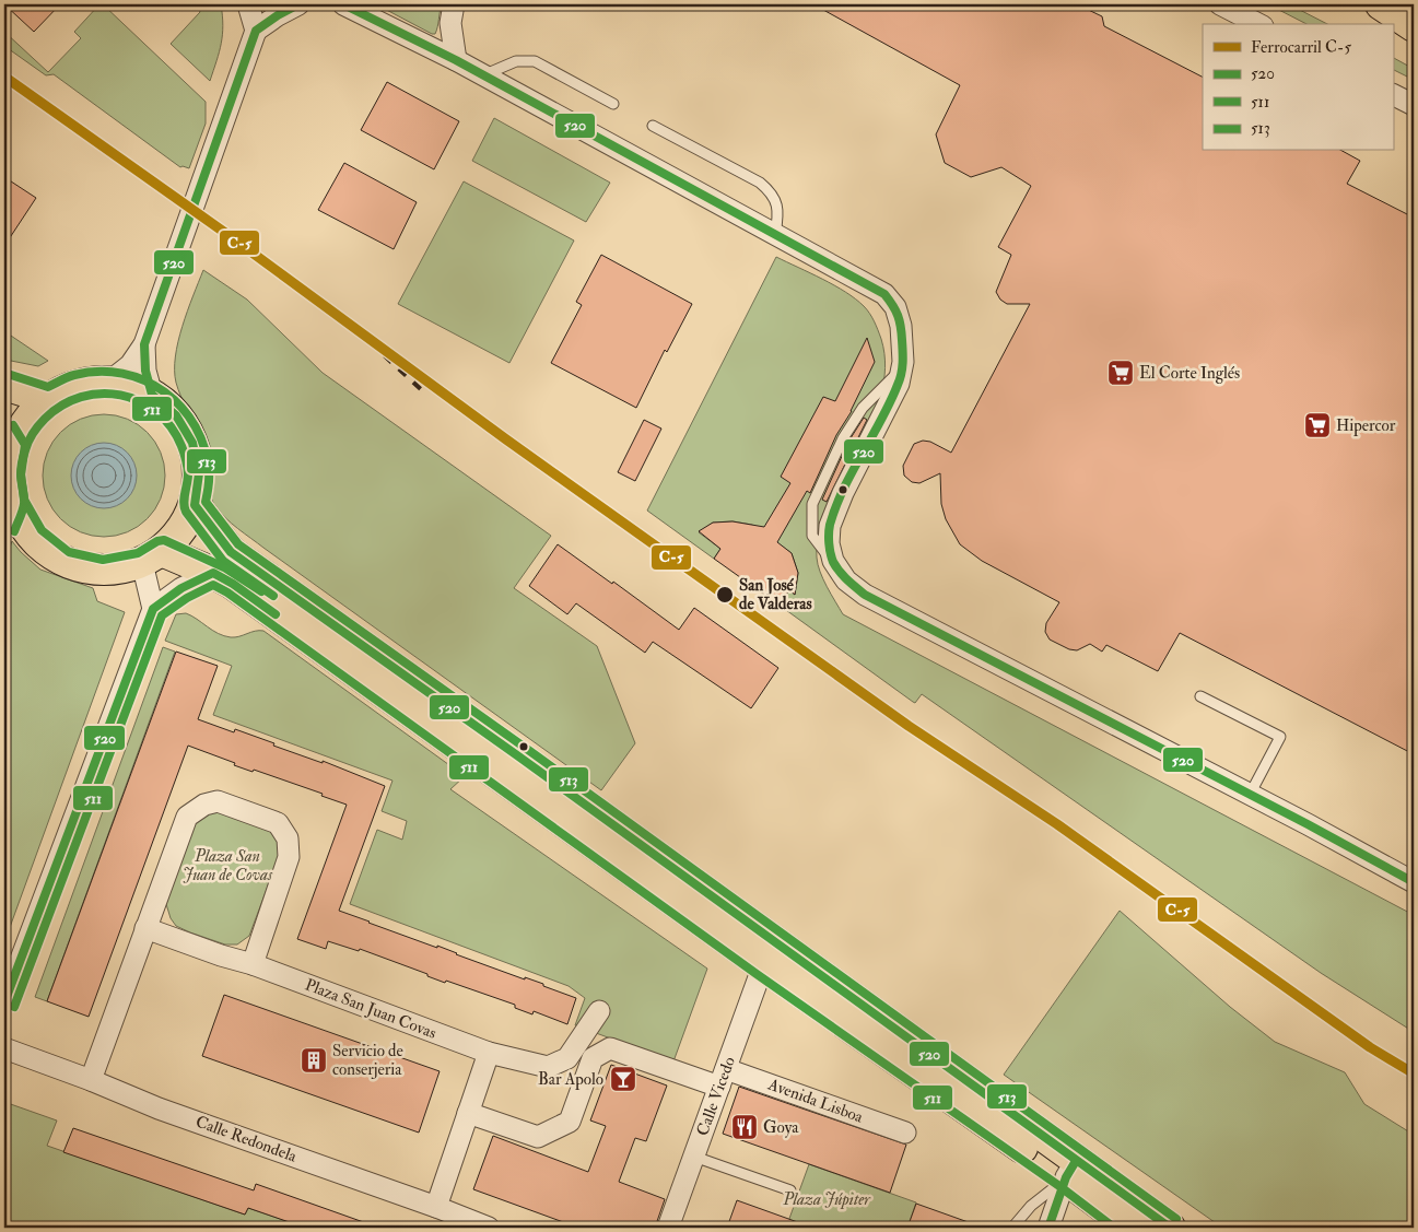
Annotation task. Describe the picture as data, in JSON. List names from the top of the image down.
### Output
{
  "streets": {
    "street": [
      "Plaza San Juan Covas",
      "Calle Vicedo",
      "Avenida Lisboa",
      "Calle Redondela"
    ]
  },
  "crossings": [
    ["Calle Vicedo", "Avenida Lisboa"]
  ],
  "parks": ["Plaza San Juan de Covas", "Plaza Júpiter"],
  "places": {
    "supermarket": ["El Corte Inglés", "Hipercor"],
    "other": ["San José de Valderas"],
    "building": ["Servicio de conserjeria"],
    "bar": ["Bar Apolo"],
    "restaurant": ["Goya"]
  },
  "lines": [
    "transit line 520",
    "rail line C-5",
    "transit line 513",
    "transit line 511"
  ],
  "legend": [
    "Ferrocarril C-5",
    "520",
    "511",
    "513"
  ]
}
